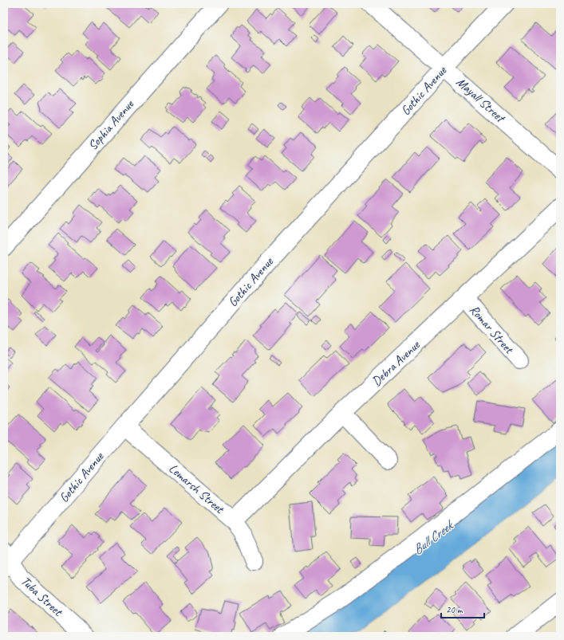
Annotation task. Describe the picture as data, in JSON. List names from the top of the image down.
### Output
{
  "streets": {
    "street": [
      "Gothic Avenue",
      "Mayall Street",
      "Sophia Avenue",
      "Romar Street",
      "Debra Avenue",
      "Lemarsh Street",
      "Tuba Street"
    ]
  },
  "crossings": [
    ["Gothic Avenue", "Mayall Street"],
    ["Gothic Avenue", "Lemarsh Street"],
    ["Gothic Avenue", "Tuba Street"],
    ["Romar Street", "Debra Avenue"],
    ["Debra Avenue", "Lemarsh Street"]
  ],
  "water": ["Bull Creek"],
  "scale_bar": "20 m"
}
